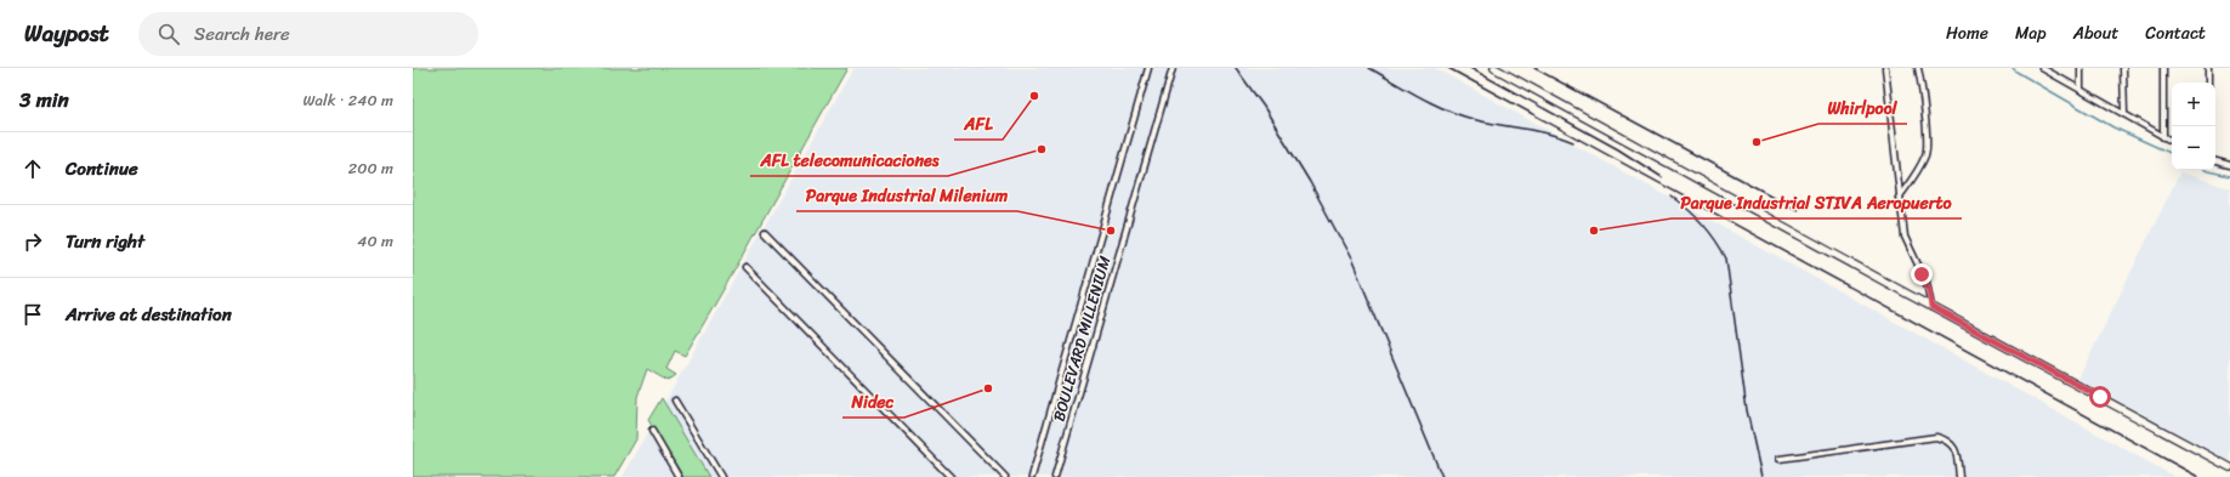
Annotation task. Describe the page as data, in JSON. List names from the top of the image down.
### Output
{
  "streets": {
    "street": ["BOULEVARD MILLENIUM"]
  },
  "places": [
    "AFL",
    "Whirlpool",
    "AFL telecomunicaciones",
    "Parque Industrial Milenium",
    "Parque Industrial STIVA Aeropuerto",
    "Nidec"
  ],
  "page": {
    "header": "Waypost",
    "search": "Search here",
    "nav": [
      "Home",
      "Map",
      "About",
      "Contact"
    ],
    "heading": ["3 min", "Walk · 240 m"],
    "map_buttons": ["+", "−"],
    "list": [
      ["Continue", "200 m"],
      ["Turn right", "40 m"],
      "Arrive at destination"
    ]
  }
}
